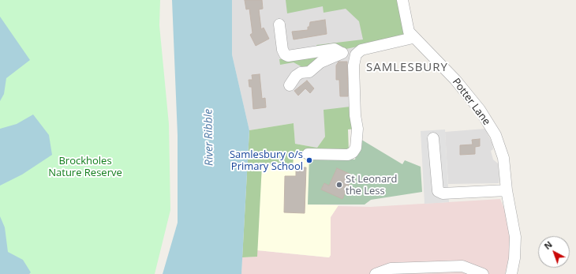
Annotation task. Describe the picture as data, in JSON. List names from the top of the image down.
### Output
{
  "streets": {
    "street": ["Potter Lane"]
  },
  "districts": ["SAMLESBURY"],
  "water": ["River Ribble"],
  "parks": ["Brockholes Nature Reserve"],
  "places": ["Samlesbury o/s Primary School", "St Leonard the Less"],
  "north": "top left"
}
